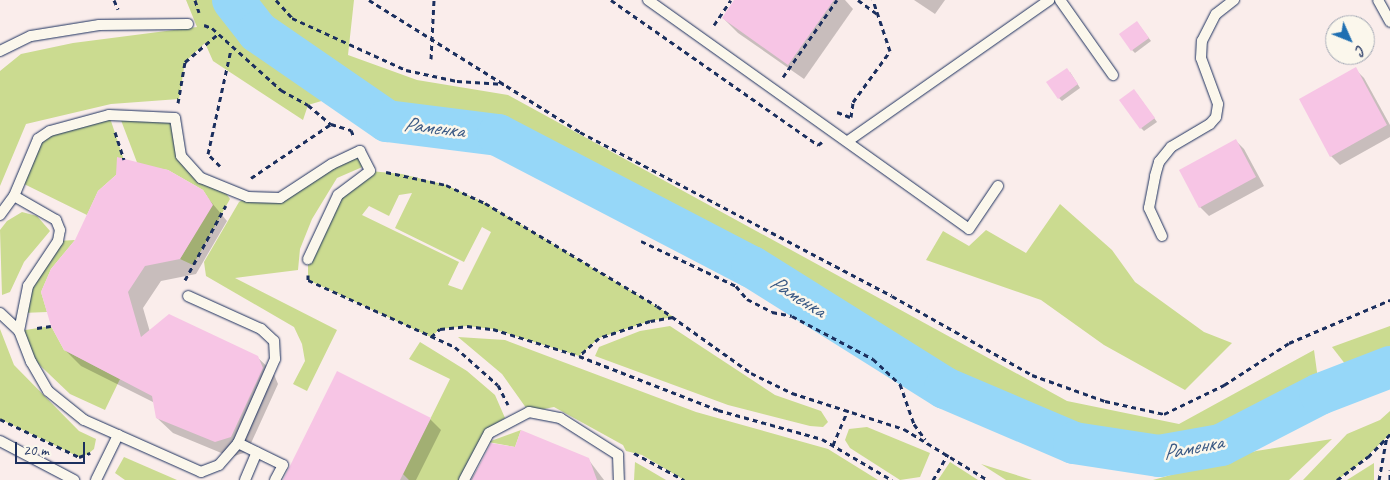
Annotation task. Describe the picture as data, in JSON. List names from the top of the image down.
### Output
{
  "water": ["Раменка"],
  "scale_bar": "20 m",
  "north": "bottom right"
}
